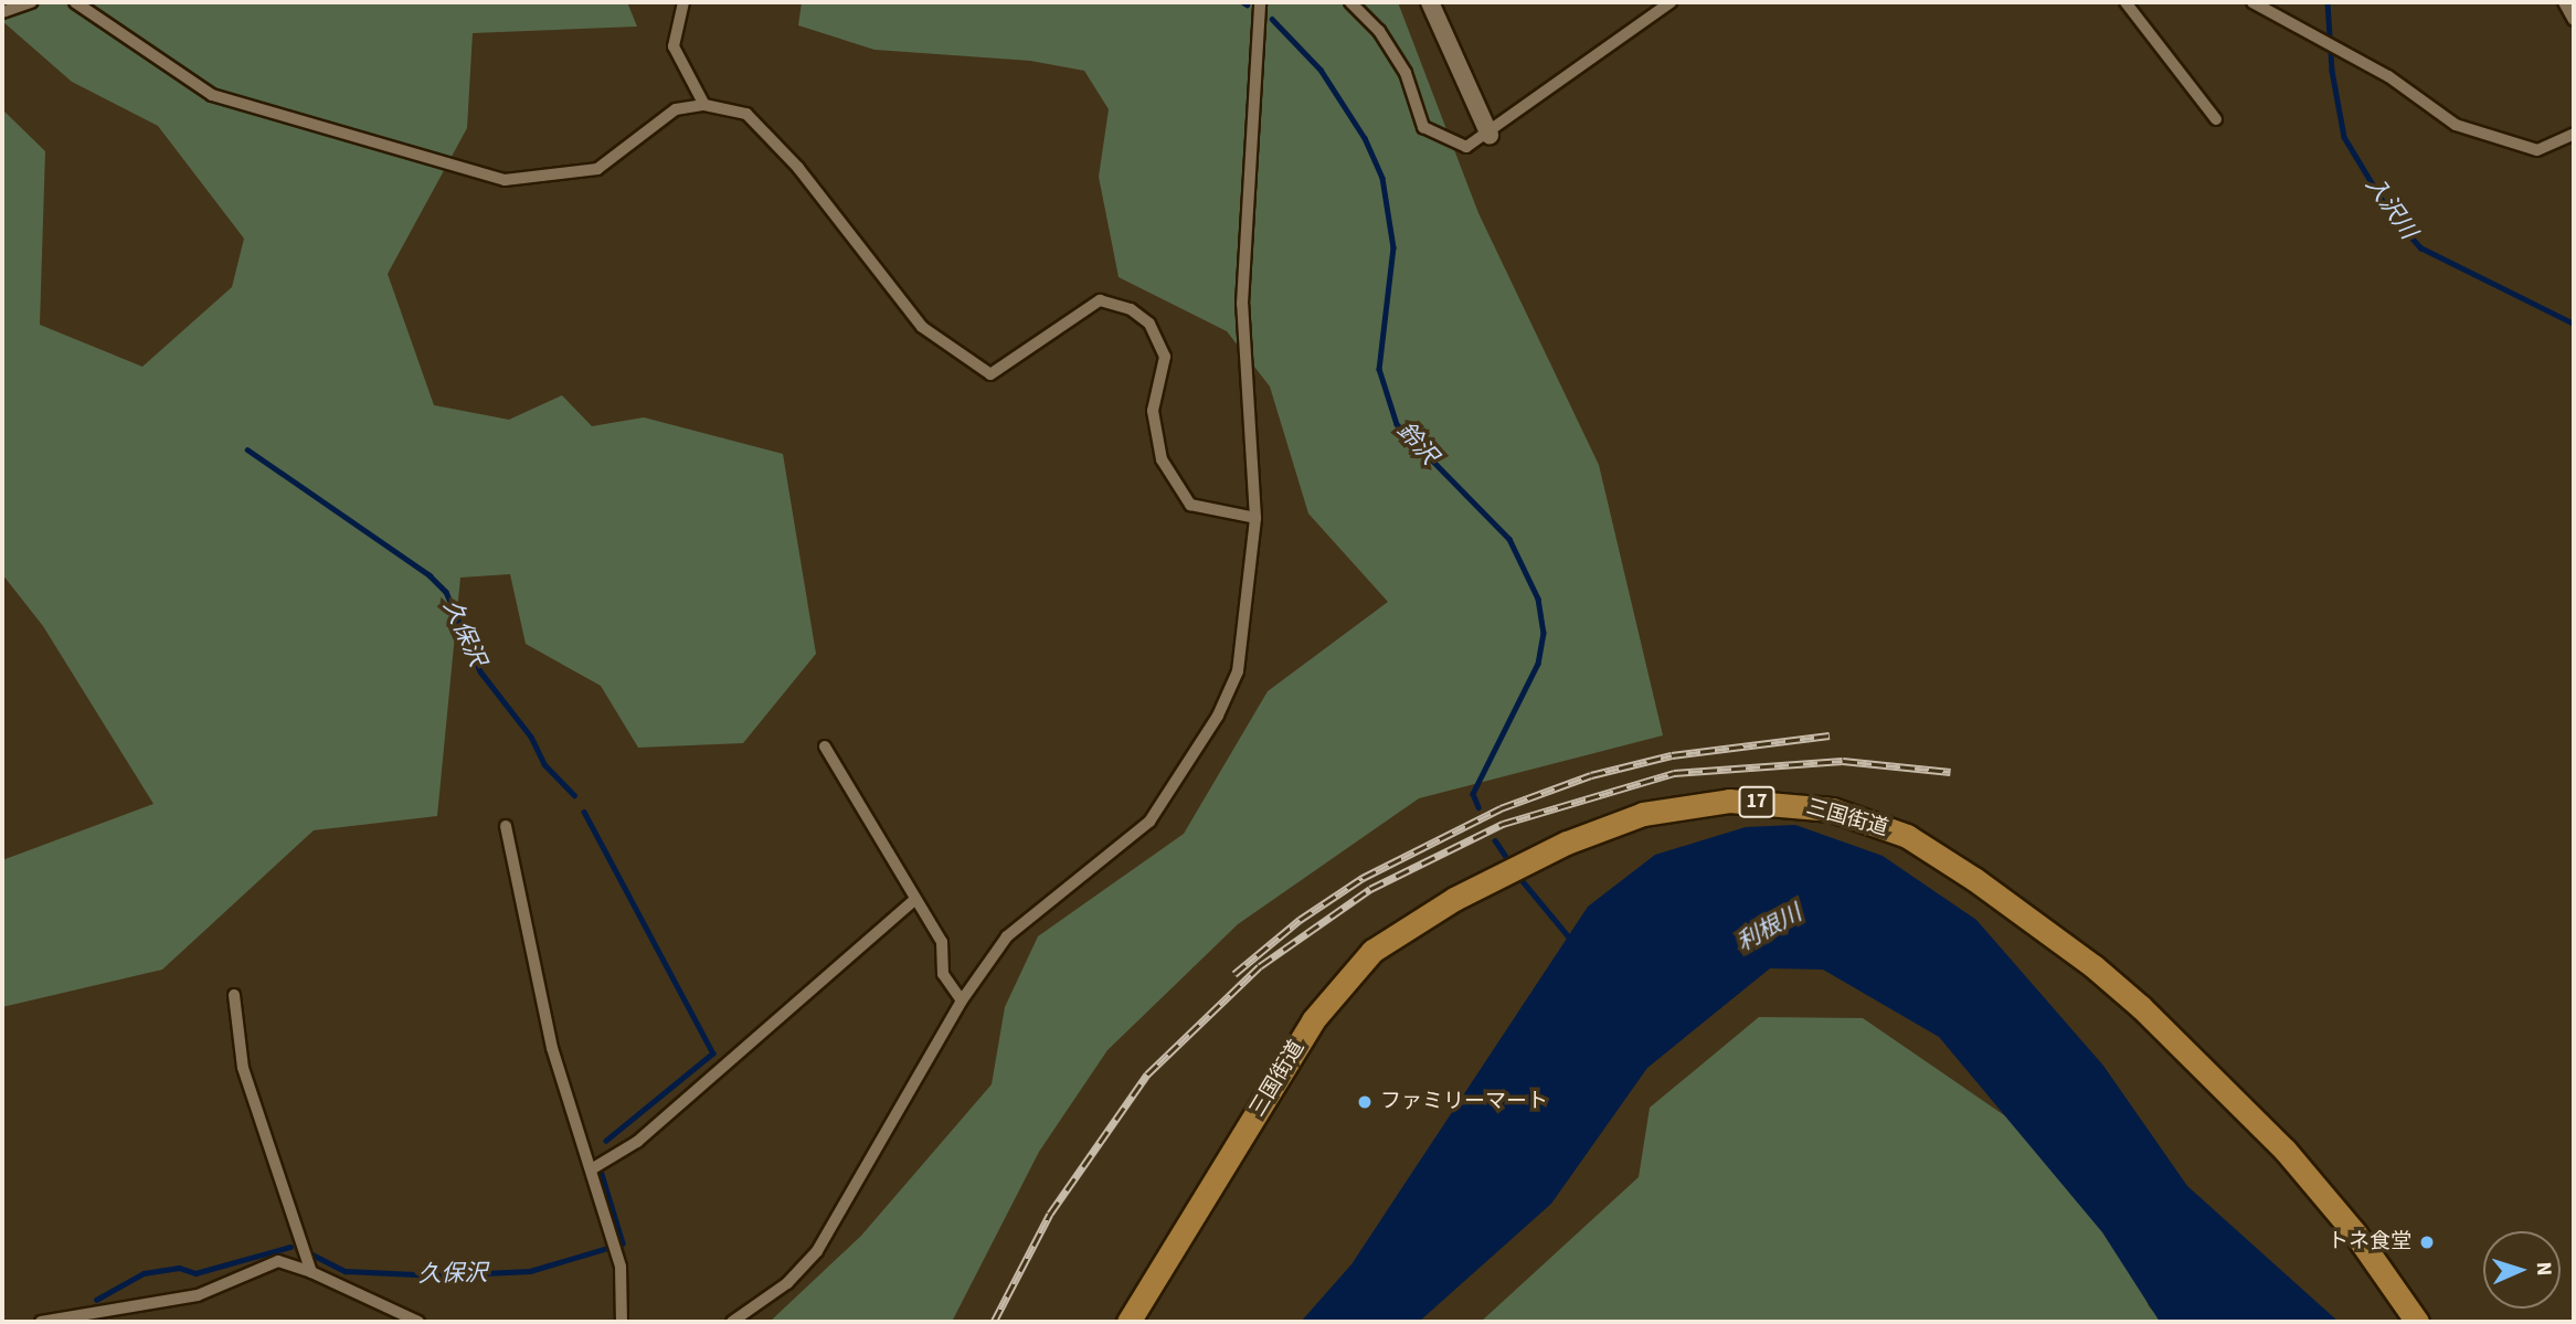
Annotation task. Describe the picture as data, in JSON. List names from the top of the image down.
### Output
{
  "streets": {
    "highway": ["17", "三国街道"]
  },
  "water": [
    "入沢川",
    "鈴沢",
    "久保沢",
    "利根川"
  ],
  "places": ["ファミリーマート", "トネ食堂"],
  "north": "right"
}
